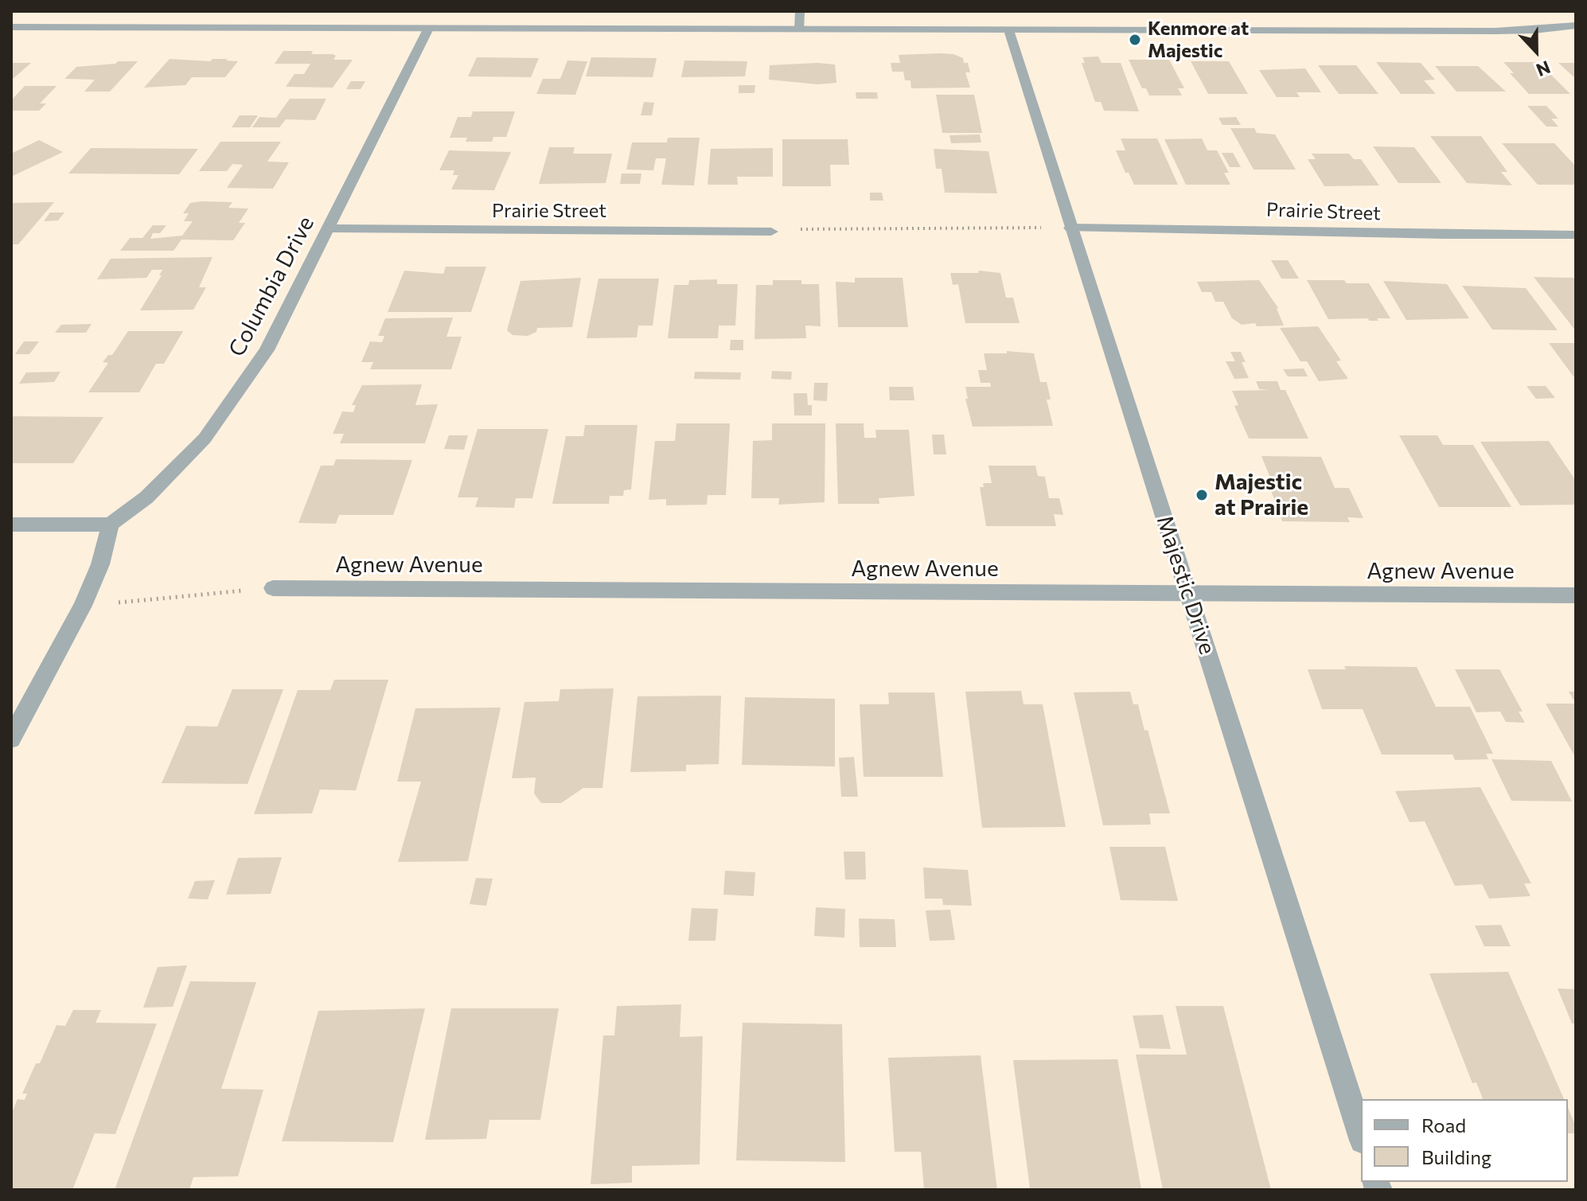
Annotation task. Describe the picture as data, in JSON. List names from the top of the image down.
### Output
{
  "streets": {
    "street": [
      "Prairie Street",
      "Columbia Drive",
      "Agnew Avenue",
      "Majestic Drive"
    ]
  },
  "crossings": [
    ["Prairie Street", "Columbia Drive"],
    ["Prairie Street", "Majestic Drive"],
    ["Agnew Avenue", "Majestic Drive"]
  ],
  "places": ["Kenmore at Majestic", "Majestic at Prairie"],
  "legend": ["Road", "Building"],
  "north": "bottom"
}
